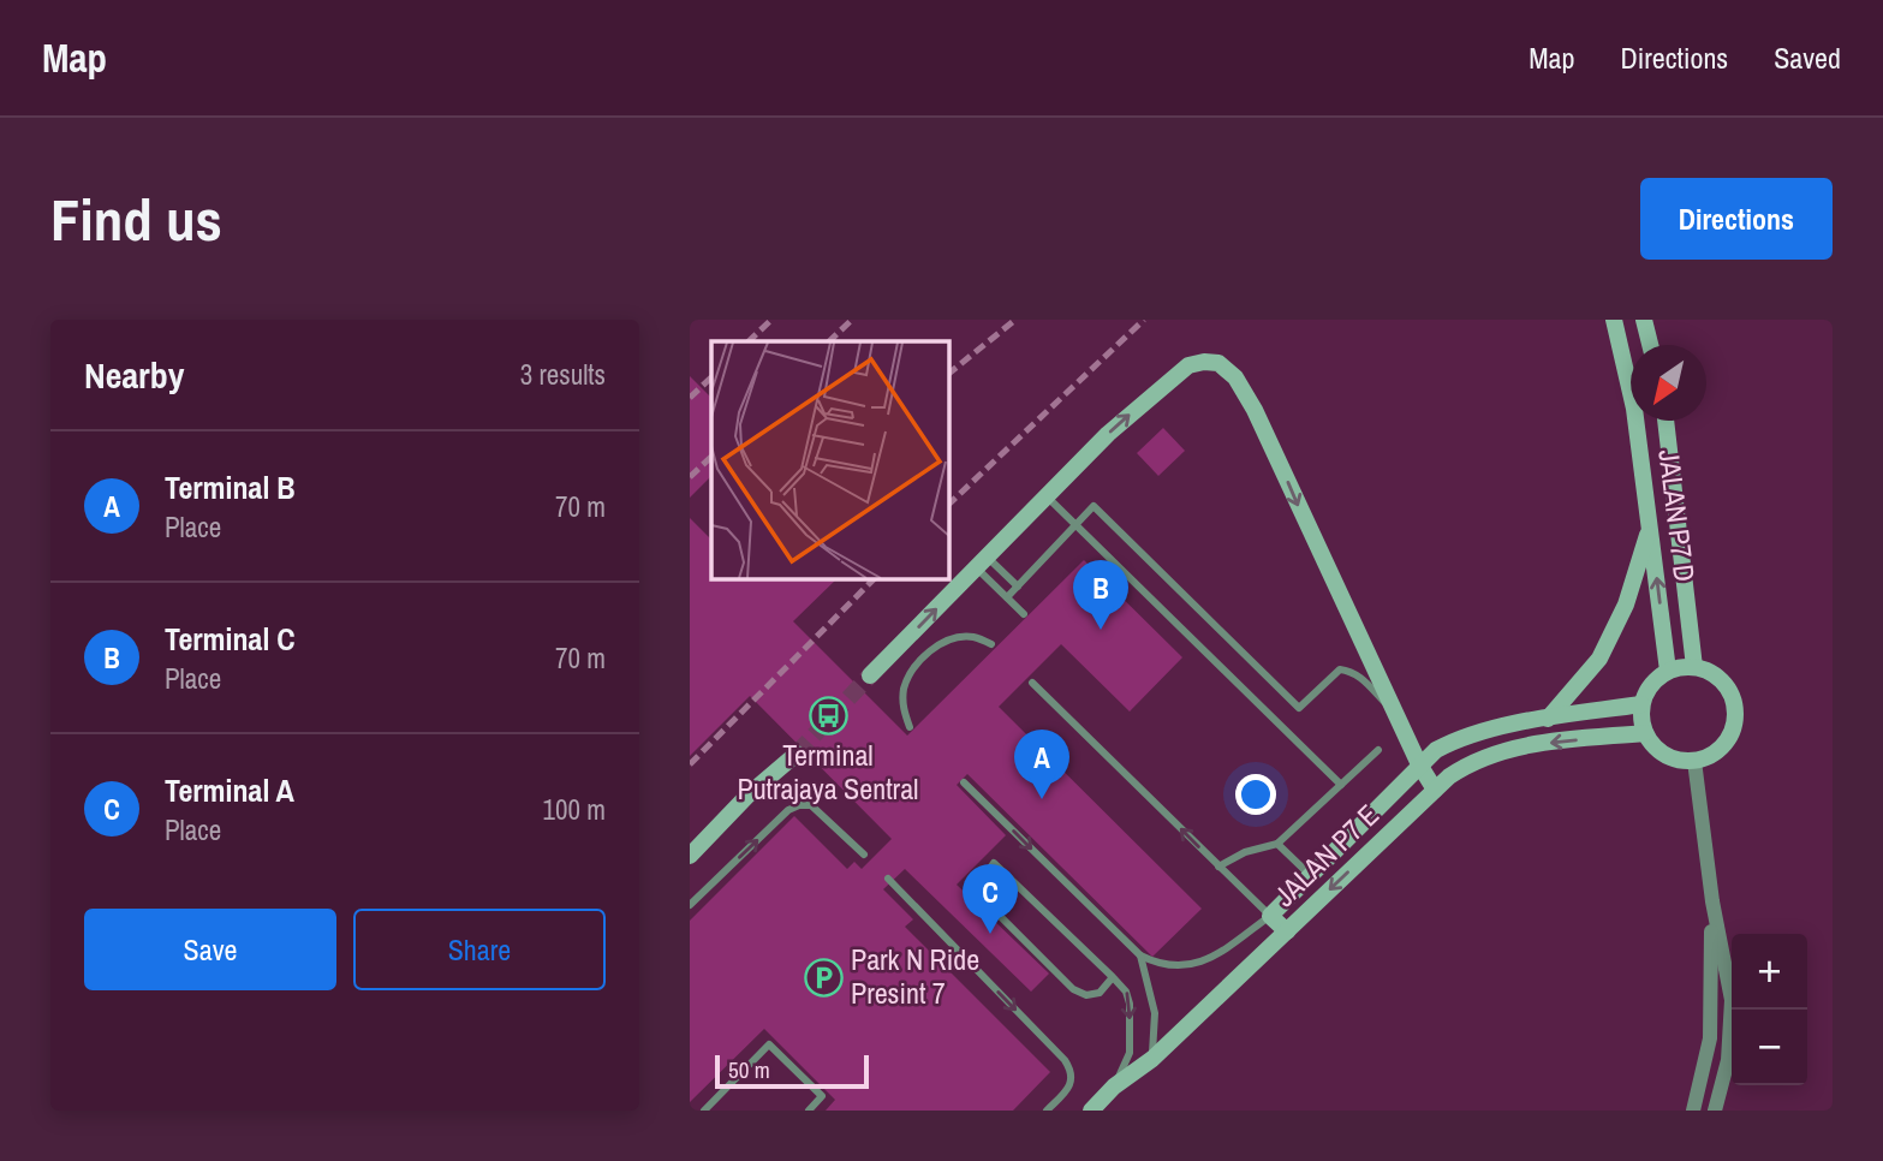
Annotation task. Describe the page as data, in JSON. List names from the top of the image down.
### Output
{
  "streets": {
    "street": ["JALAN P7 D", "JALAN P7 E"]
  },
  "crossings": [
    ["JALAN P7 D", "JALAN P7 E"]
  ],
  "places": {
    "bus stop": ["Terminal Putrajaya Sentral"],
    "parking": ["Park N Ride Presint 7"]
  },
  "scale_bar": "50 m",
  "north": "bottom left",
  "page": {
    "header": "Map",
    "nav": ["Map", "Directions", "Saved"],
    "buttons": [
      "Directions",
      ["Save", "Share"]
    ],
    "title": "Find us",
    "heading": ["Nearby", "3 results"],
    "list": [
      {
        "mark": "A",
        "name": "Terminal B",
        "note": "Place",
        "value": "70 m"
      },
      {
        "mark": "B",
        "name": "Terminal C",
        "note": "Place",
        "value": "70 m"
      },
      {
        "mark": "C",
        "name": "Terminal A",
        "note": "Place",
        "value": "100 m"
      }
    ],
    "pins": ["B", "A", "C"],
    "map_buttons": ["+", "−"],
    "scale": "50 m"
  }
}
